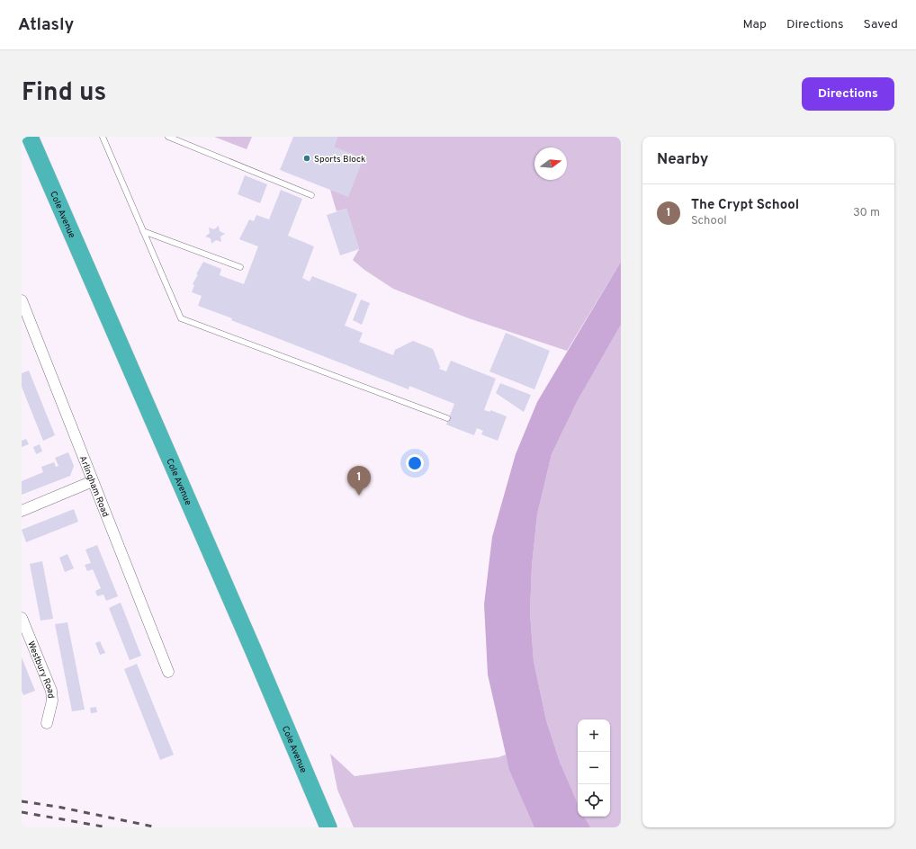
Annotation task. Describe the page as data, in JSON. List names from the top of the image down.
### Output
{
  "streets": {
    "highway": ["Cole Avenue"],
    "street": ["Arlingham Road", "Westbury Road"]
  },
  "places": ["Sports Block"],
  "north": "right",
  "page": {
    "header": "Atlasly",
    "nav": ["Map", "Directions", "Saved"],
    "title": "Find us",
    "buttons": "Directions",
    "heading": "Nearby",
    "list": [
      {
        "mark": "1",
        "name": "The Crypt School",
        "note": "School",
        "value": "30 m"
      }
    ],
    "pins": "1",
    "map_buttons": ["+", "−"]
  }
}
